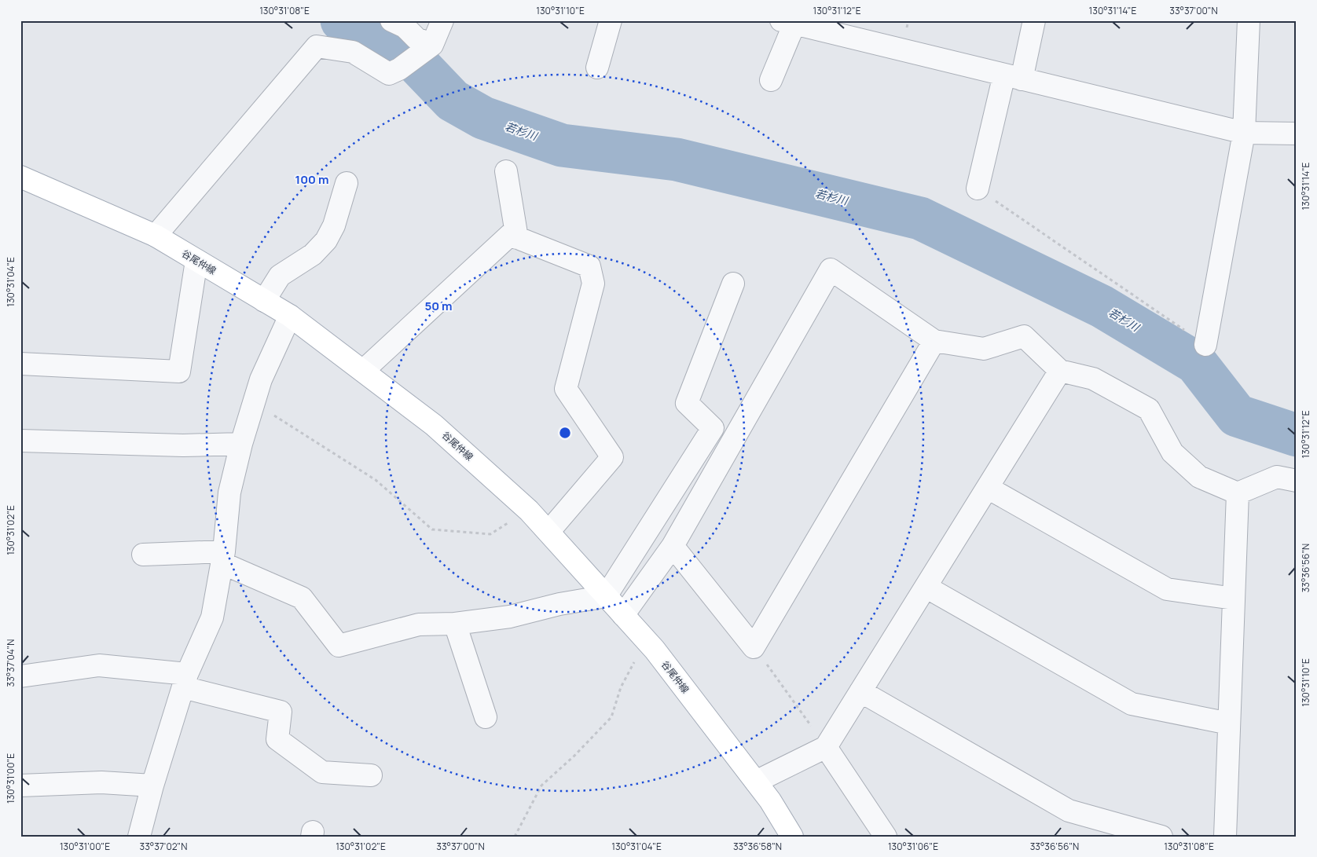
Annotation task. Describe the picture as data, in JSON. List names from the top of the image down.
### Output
{
  "streets": {
    "main road": ["谷尾仲線"]
  },
  "water": ["若杉川"],
  "coordinates": [
    "130°31'08\"E",
    "130°31'10\"E",
    "130°31'12\"E",
    "130°31'14\"E",
    "33°37'00\"N",
    "130°31'04\"E",
    "130°31'02\"E",
    "33°36'56\"N",
    "33°37'04\"N",
    "130°31'00\"E",
    "33°37'02\"N",
    "33°36'58\"N",
    "130°31'06\"E"
  ],
  "rings": ["100 m", "50 m"]
}
